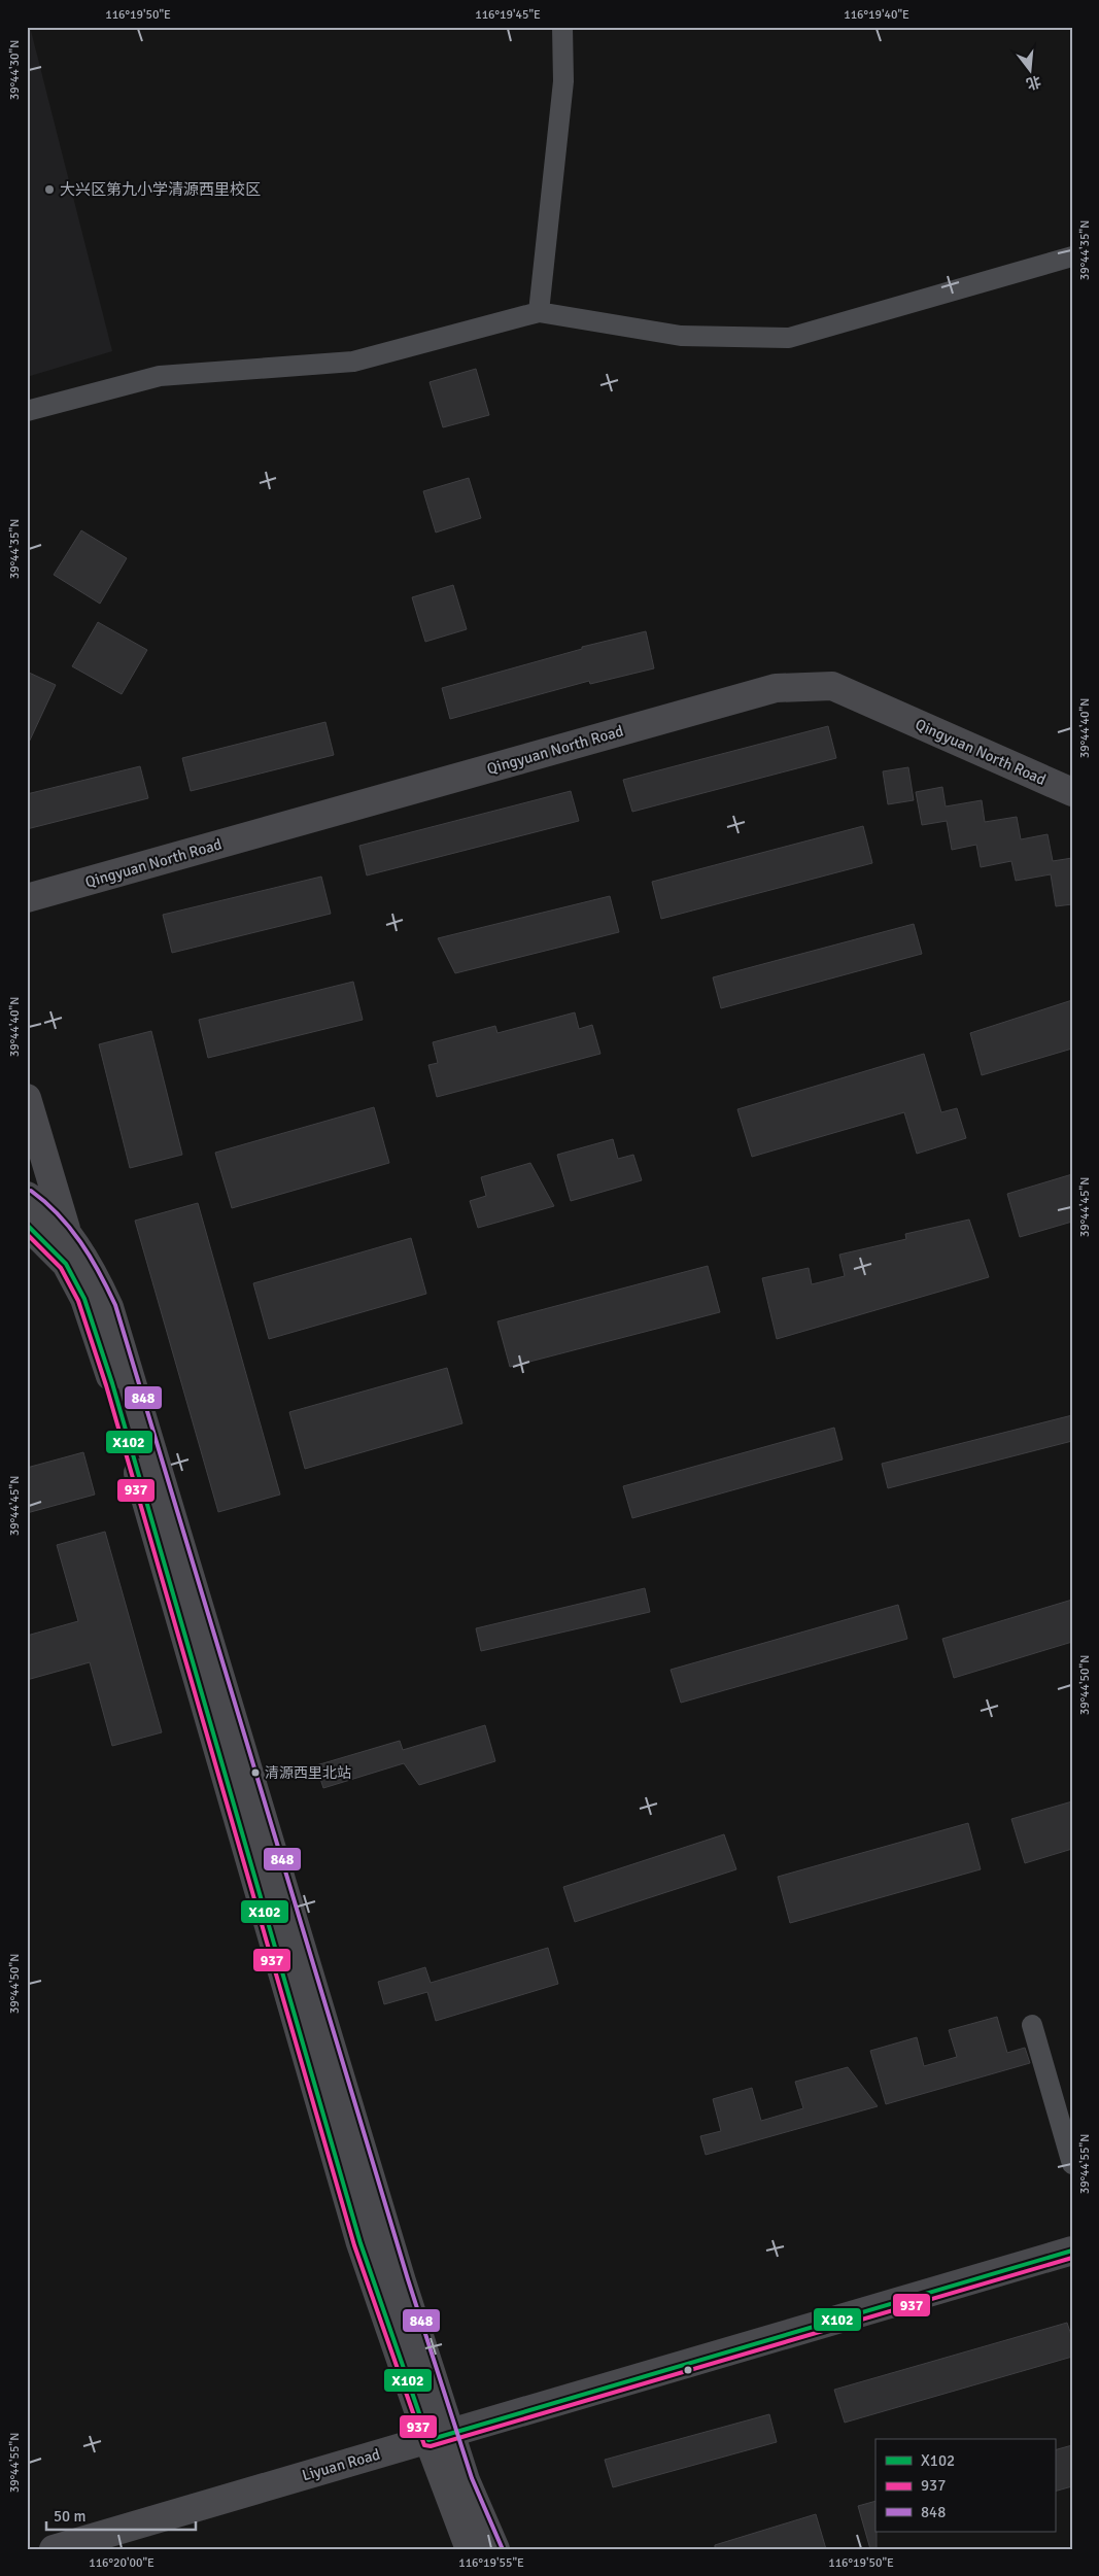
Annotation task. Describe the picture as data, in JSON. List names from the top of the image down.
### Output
{
  "streets": {
    "main road": ["Qingyuan North Road", "Liyuan Road"]
  },
  "places": ["大兴区第九小学清源西里校区", "清源西里北站"],
  "lines": ["transit line 848", "transit line X102", "transit line 937"],
  "legend": ["X102", "937", "848"],
  "scale_bar": "50 m",
  "north": "bottom",
  "coordinates": [
    "116°19'50\"E",
    "116°19'45\"E",
    "116°19'40\"E",
    "39°44'30\"N",
    "39°44'35\"N",
    "39°44'40\"N",
    "39°44'45\"N",
    "39°44'50\"N",
    "39°44'55\"N",
    "116°20'00\"E",
    "116°19'55\"E"
  ]
}
